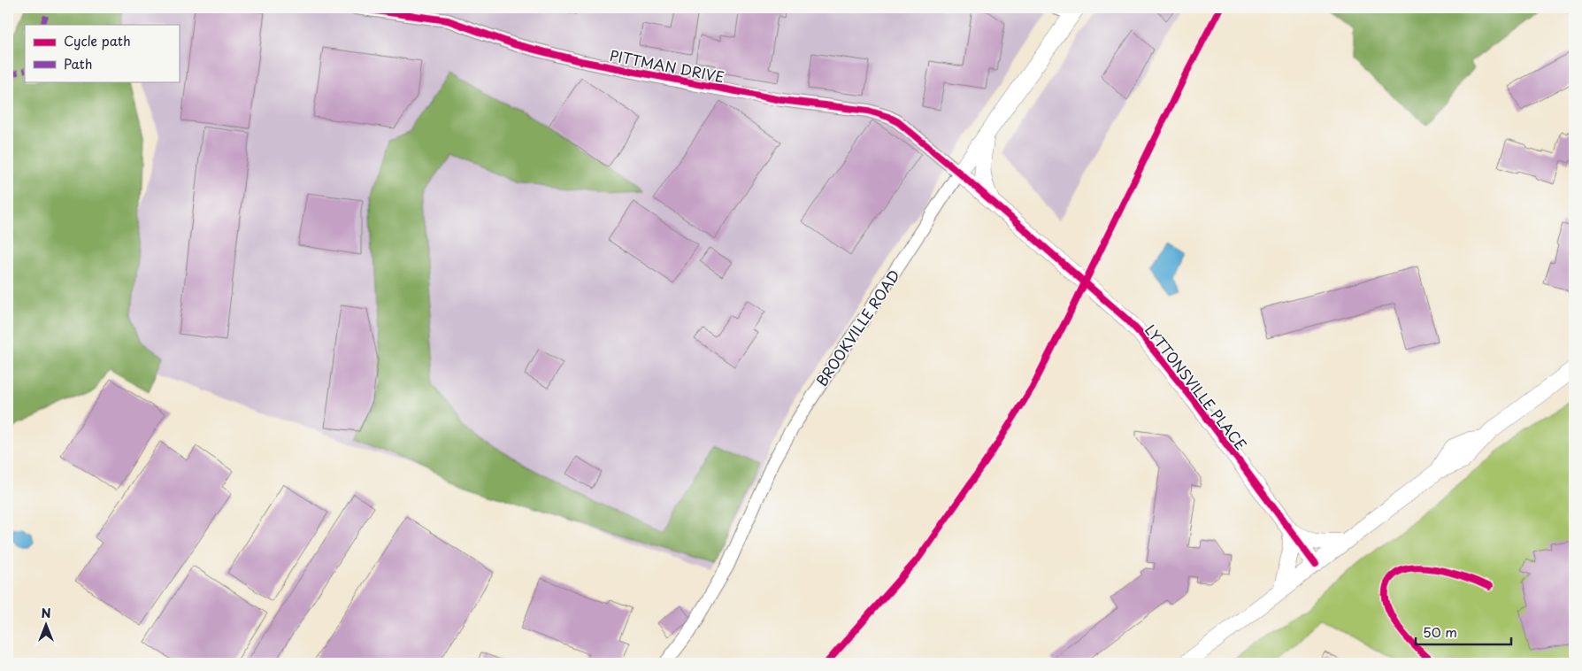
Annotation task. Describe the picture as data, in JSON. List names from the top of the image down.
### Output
{
  "streets": {
    "street": ["PITTMAN DRIVE", "BROOKVILLE ROAD", "LYTTONSVILLE PLACE"]
  },
  "crossings": [
    ["PITTMAN DRIVE", "BROOKVILLE ROAD"],
    ["PITTMAN DRIVE", "LYTTONSVILLE PLACE"],
    ["BROOKVILLE ROAD", "LYTTONSVILLE PLACE"]
  ],
  "legend": ["Cycle path", "Path"],
  "scale_bar": "50 m",
  "north": "top"
}
